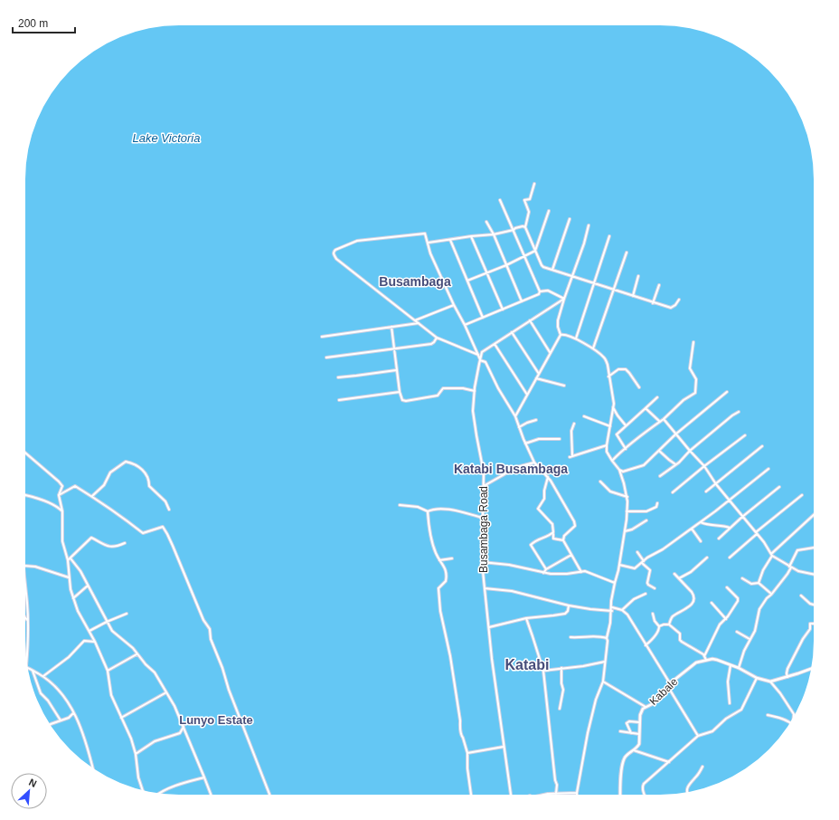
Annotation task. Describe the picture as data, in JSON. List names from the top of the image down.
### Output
{
  "streets": {
    "street": ["Busambaga Road", "Kabale"]
  },
  "districts": [
    "Busambaga",
    "Katabi Busambaga",
    "Katabi",
    "Lunyo Estate"
  ],
  "water": ["Lake Victoria"],
  "scale_bar": "200 m",
  "north": "top right"
}
